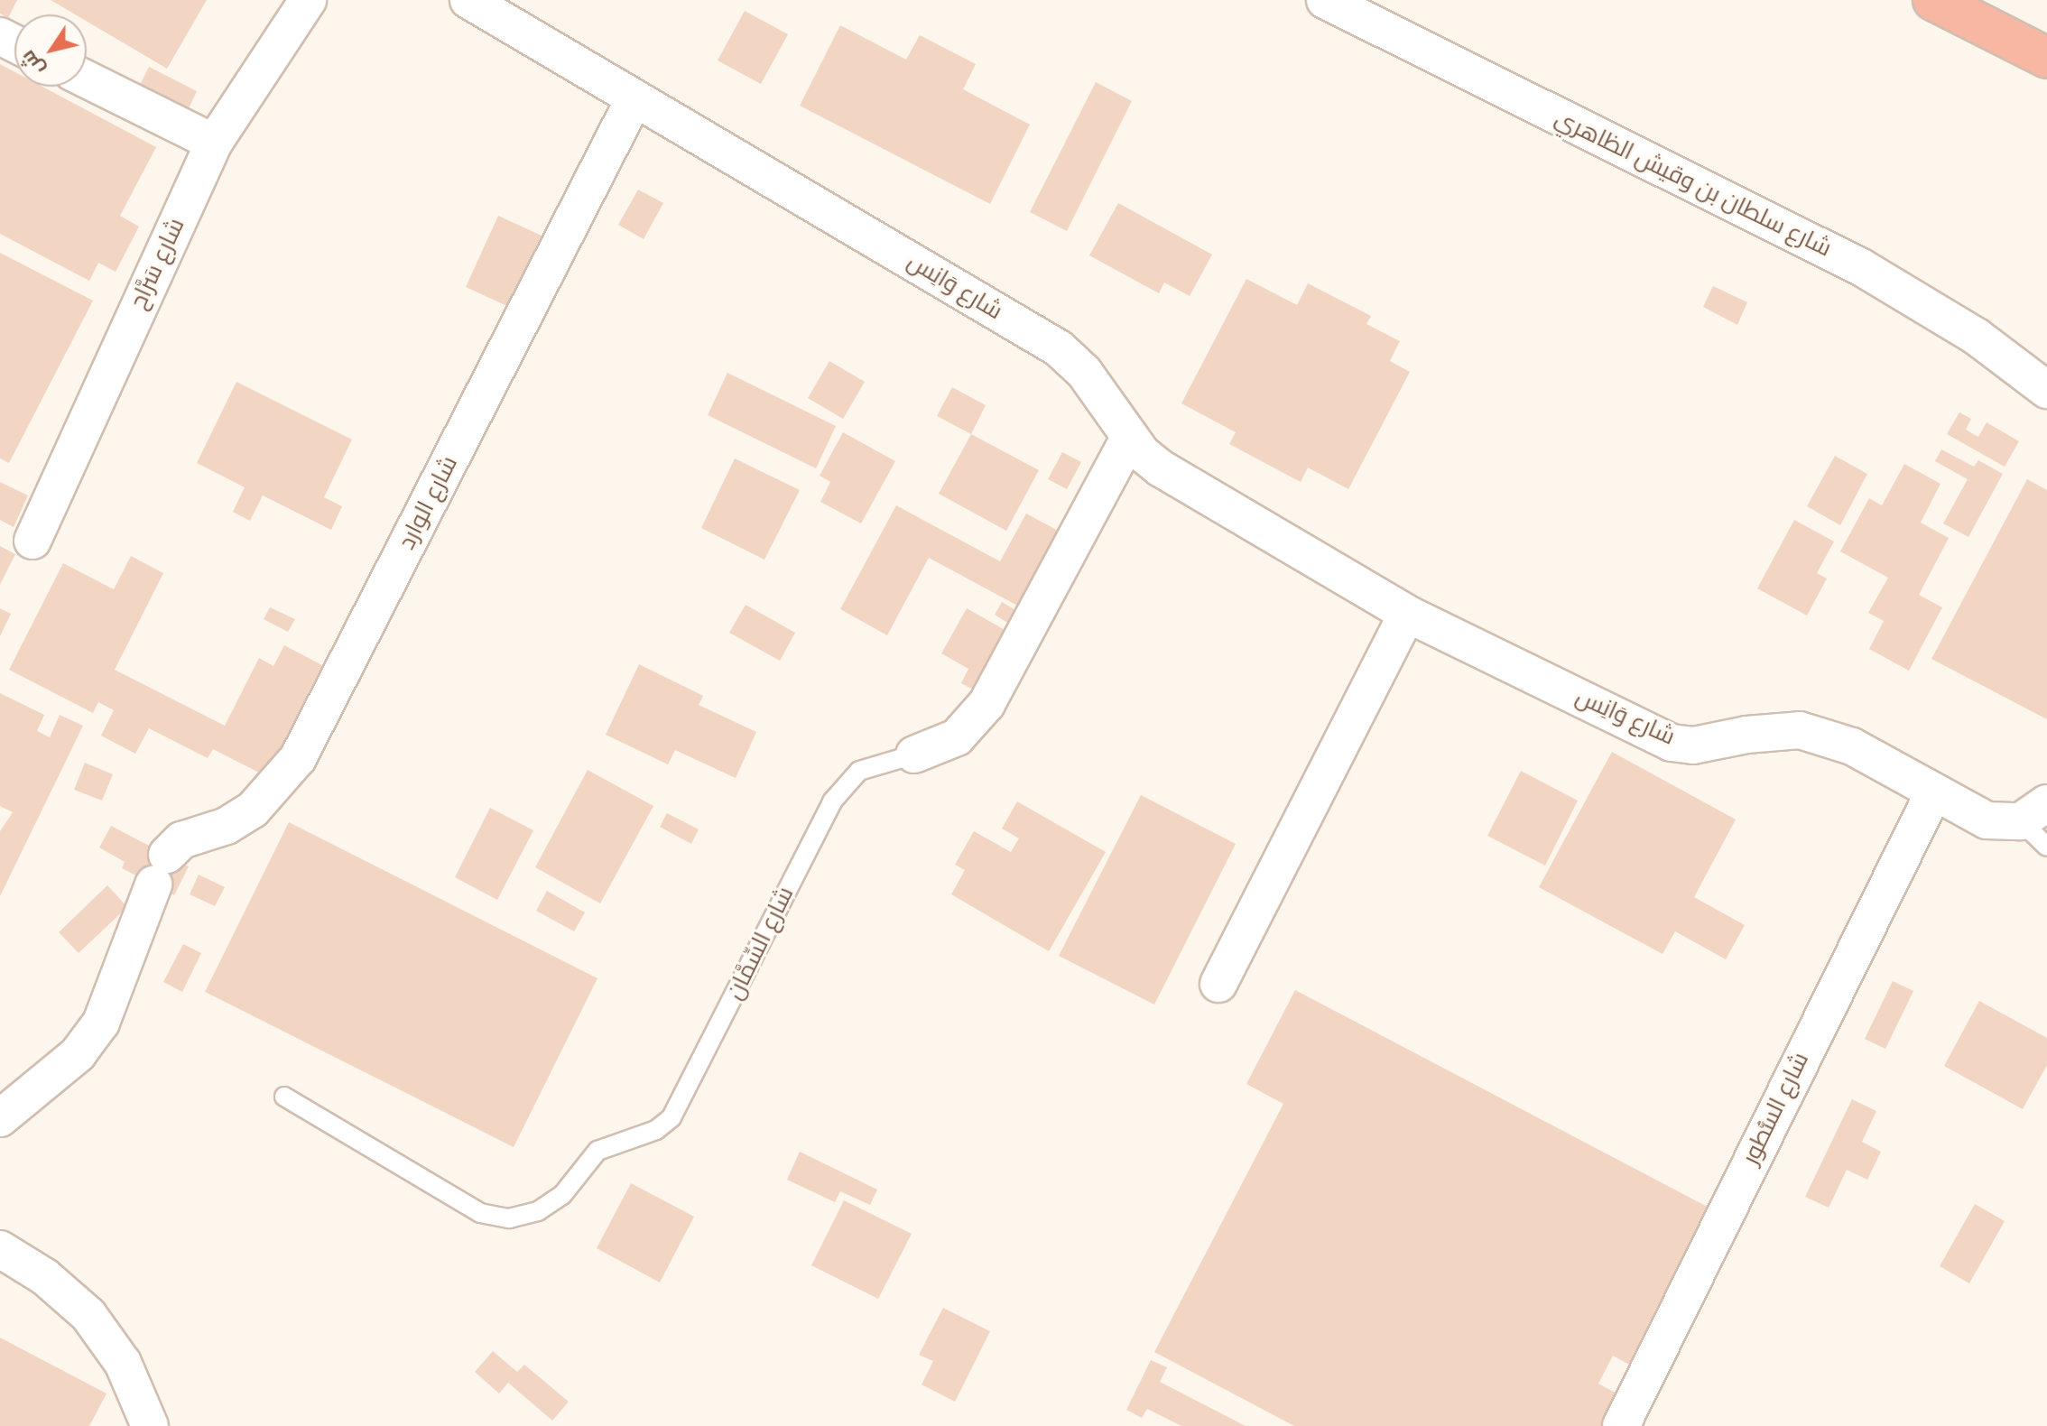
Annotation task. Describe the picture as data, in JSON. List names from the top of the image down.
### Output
{
  "streets": {
    "street": [
      "شارع سلطان بن وقيش الظاهري",
      "شارع سَرَّاح",
      "شارع وَانِس",
      "شارع الوارد",
      "شارع السِّمَّان",
      "شارع السُّطور"
    ]
  },
  "crossings": [
    ["شارع وَانِس", "شارع الوارد"],
    ["شارع وَانِس", "شارع السِّمَّان"],
    ["شارع وَانِس", "شارع السُّطور"]
  ],
  "north": "bottom left"
}
